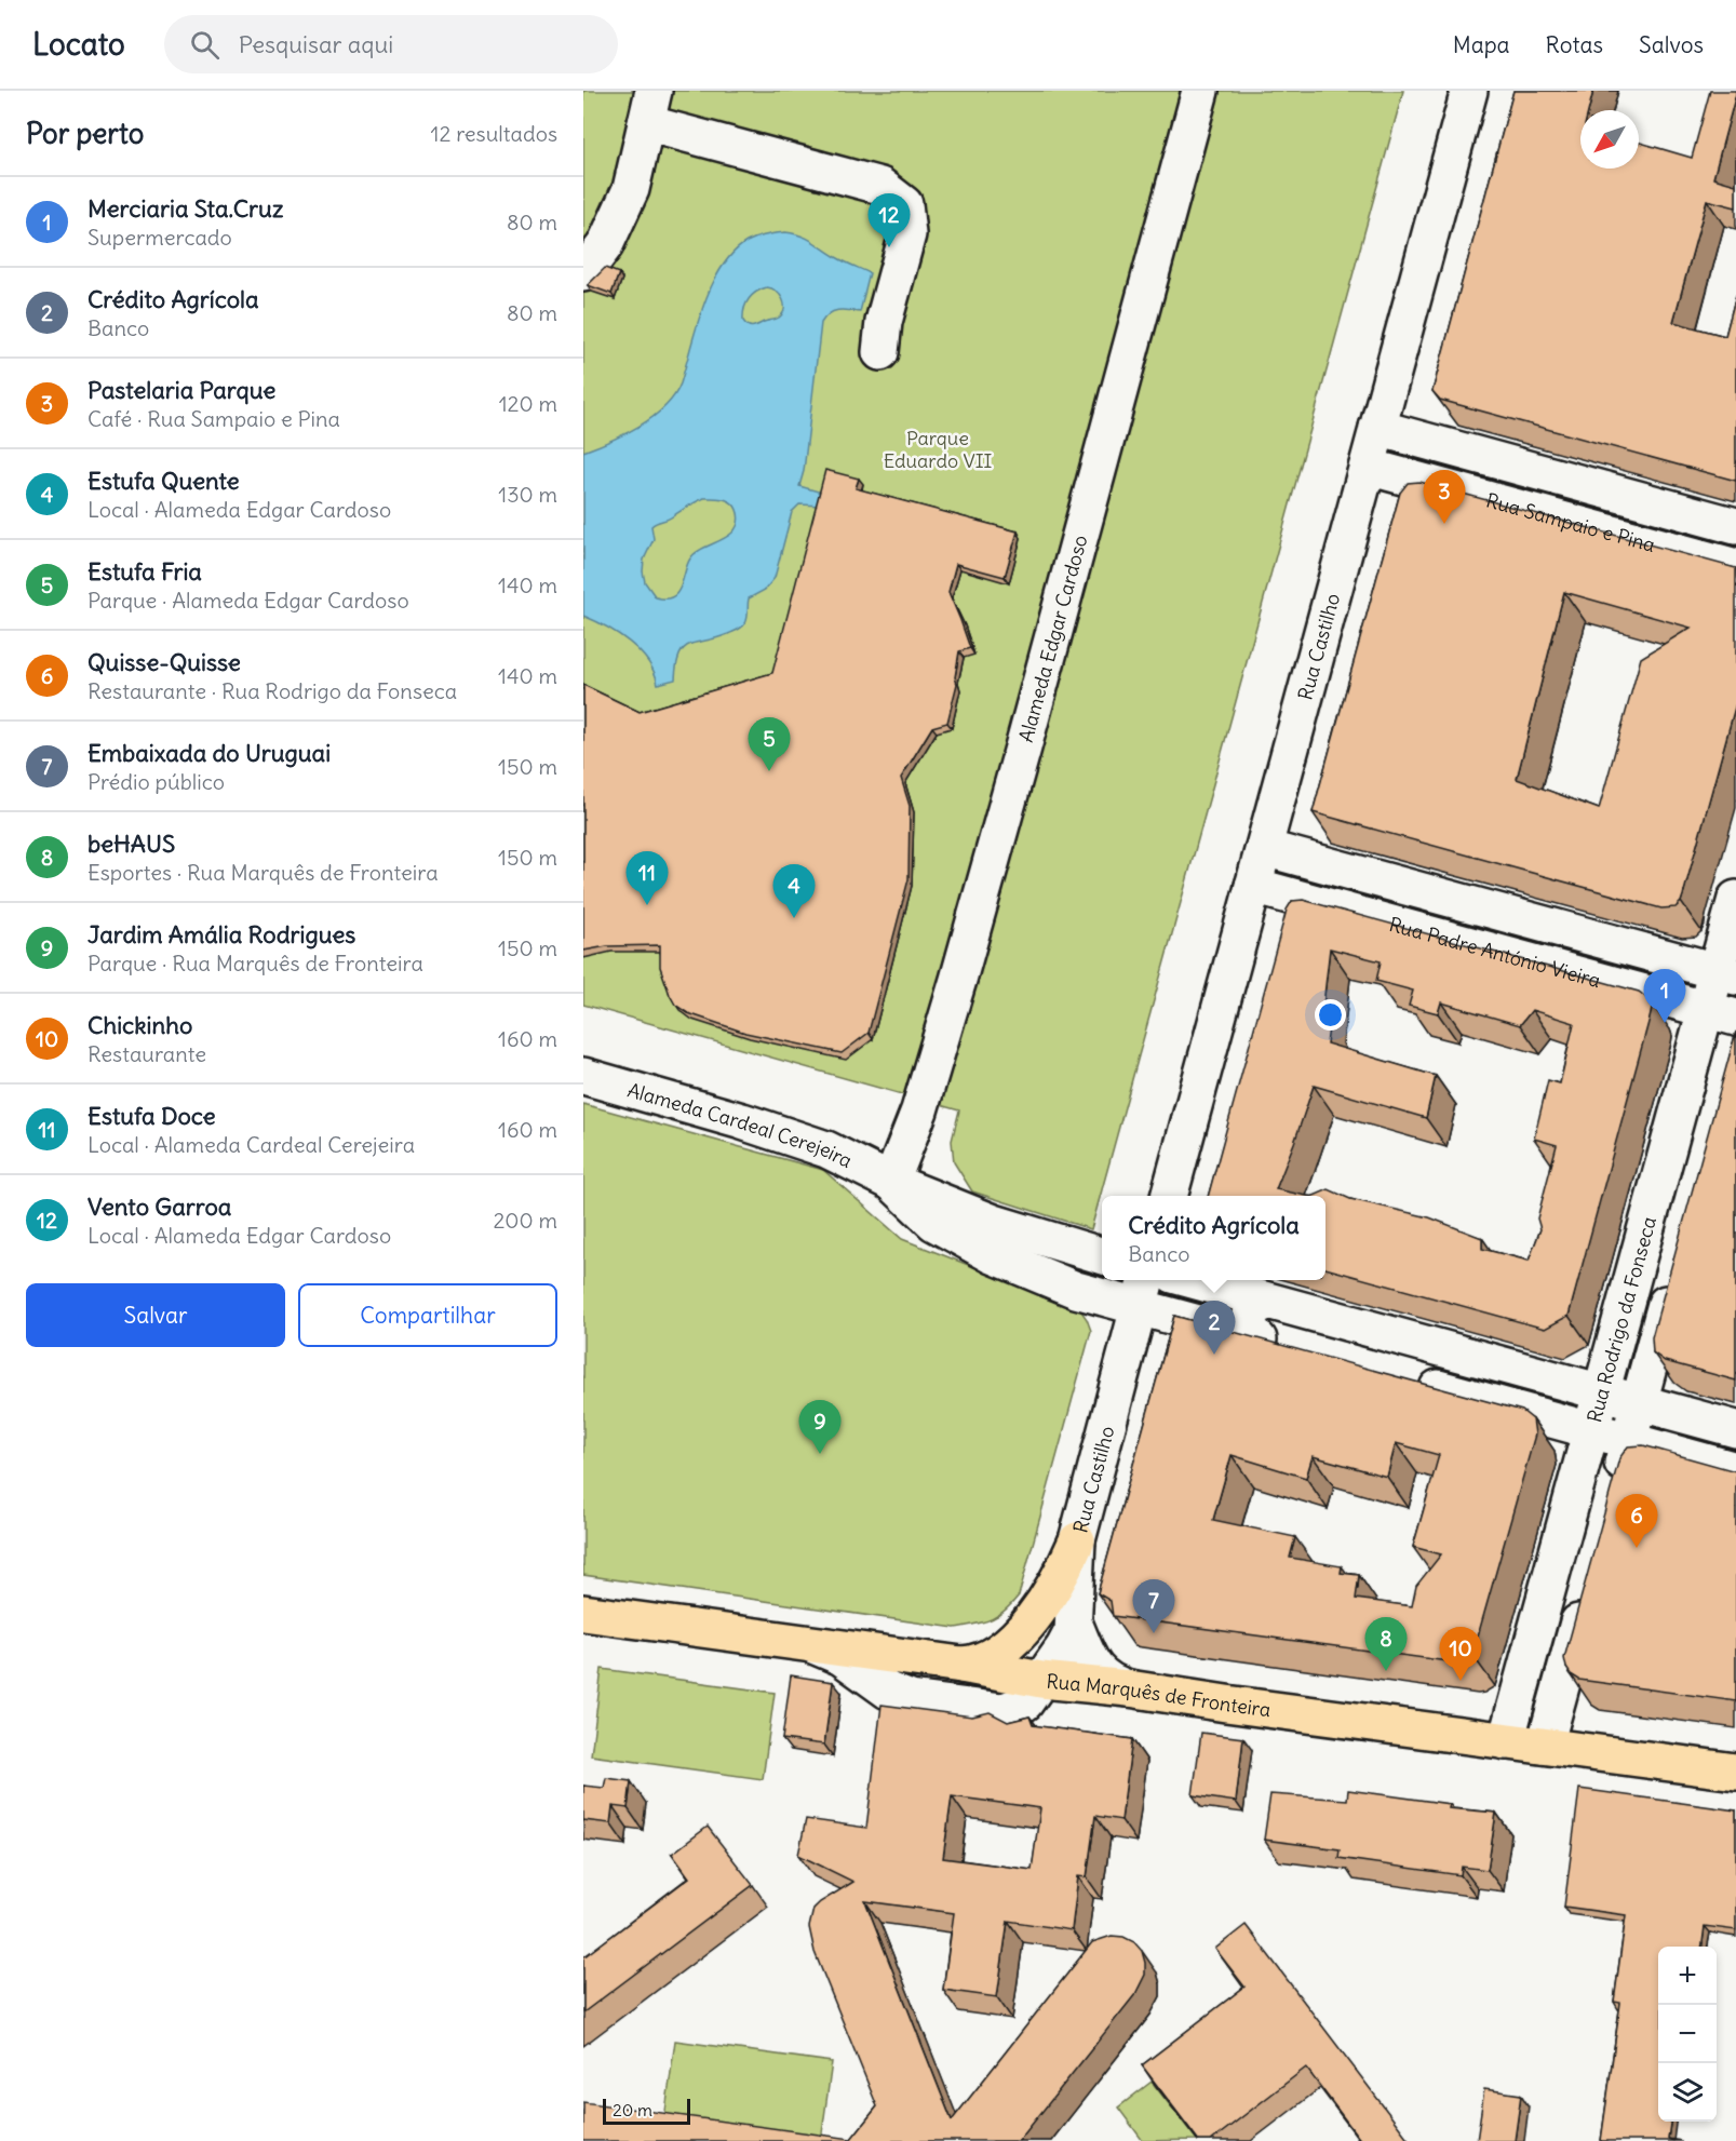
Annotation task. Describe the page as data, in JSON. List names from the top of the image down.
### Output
{
  "streets": {
    "main road": ["Rua Marquês de Fronteira"],
    "street": [
      "Rua Sampaio e Pina",
      "Alameda Edgar Cardoso",
      "Rua Castilho",
      "Rua Padre António Vieira",
      "Alameda Cardeal Cerejeira",
      "Rua Rodrigo da Fonseca"
    ]
  },
  "crossings": [
    ["Rua Sampaio e Pina", "Rua Castilho"],
    ["Alameda Edgar Cardoso", "Alameda Cardeal Cerejeira"],
    ["Rua Castilho", "Rua Padre António Vieira"],
    ["Rua Castilho", "Rua Marquês de Fronteira"],
    ["Rua Padre António Vieira", "Rua Rodrigo da Fonseca"],
    ["Rua Rodrigo da Fonseca", "Rua Marquês de Fronteira"]
  ],
  "parks": ["Parque Eduardo VII"],
  "scale_bar": "20 m",
  "north": "bottom left",
  "page": {
    "header": "Locato",
    "search": "Pesquisar aqui",
    "nav": ["Mapa", "Rotas", "Salvos"],
    "heading": ["Por perto", "12 resultados"],
    "list": [
      {
        "mark": "1",
        "name": "Merciaria Sta.Cruz",
        "note": "Supermercado",
        "value": "80 m"
      },
      {
        "mark": "2",
        "name": "Crédito Agrícola",
        "note": "Banco",
        "value": "80 m"
      },
      {
        "mark": "3",
        "name": "Pastelaria Parque",
        "note": "Café · Rua Sampaio e Pina",
        "value": "120 m"
      },
      {
        "mark": "4",
        "name": "Estufa Quente",
        "note": "Local · Alameda Edgar Cardoso",
        "value": "130 m"
      },
      {
        "mark": "5",
        "name": "Estufa Fria",
        "note": "Parque · Alameda Edgar Cardoso",
        "value": "140 m"
      },
      {
        "mark": "6",
        "name": "Quisse-Quisse",
        "note": "Restaurante · Rua Rodrigo da Fonseca",
        "value": "140 m"
      },
      {
        "mark": "7",
        "name": "Embaixada do Uruguai",
        "note": "Prédio público",
        "value": "150 m"
      },
      {
        "mark": "8",
        "name": "beHAUS",
        "note": "Esportes · Rua Marquês de Fronteira",
        "value": "150 m"
      },
      {
        "mark": "9",
        "name": "Jardim Amália Rodrigues",
        "note": "Parque · Rua Marquês de Fronteira",
        "value": "150 m"
      },
      {
        "mark": "10",
        "name": "Chickinho",
        "note": "Restaurante",
        "value": "160 m"
      },
      {
        "mark": "11",
        "name": "Estufa Doce",
        "note": "Local · Alameda Cardeal Cerejeira",
        "value": "160 m"
      },
      {
        "mark": "12",
        "name": "Vento Garroa",
        "note": "Local · Alameda Edgar Cardoso",
        "value": "200 m"
      }
    ],
    "pins": [
      "12",
      "3",
      "5",
      "11",
      "4",
      "1",
      "2",
      "9",
      "6",
      "7",
      "8",
      "10"
    ],
    "popup": ["Crédito Agrícola", "Banco"],
    "buttons": ["Salvar", "Compartilhar"],
    "map_buttons": ["+", "−"],
    "scale": "20 m"
  }
}
